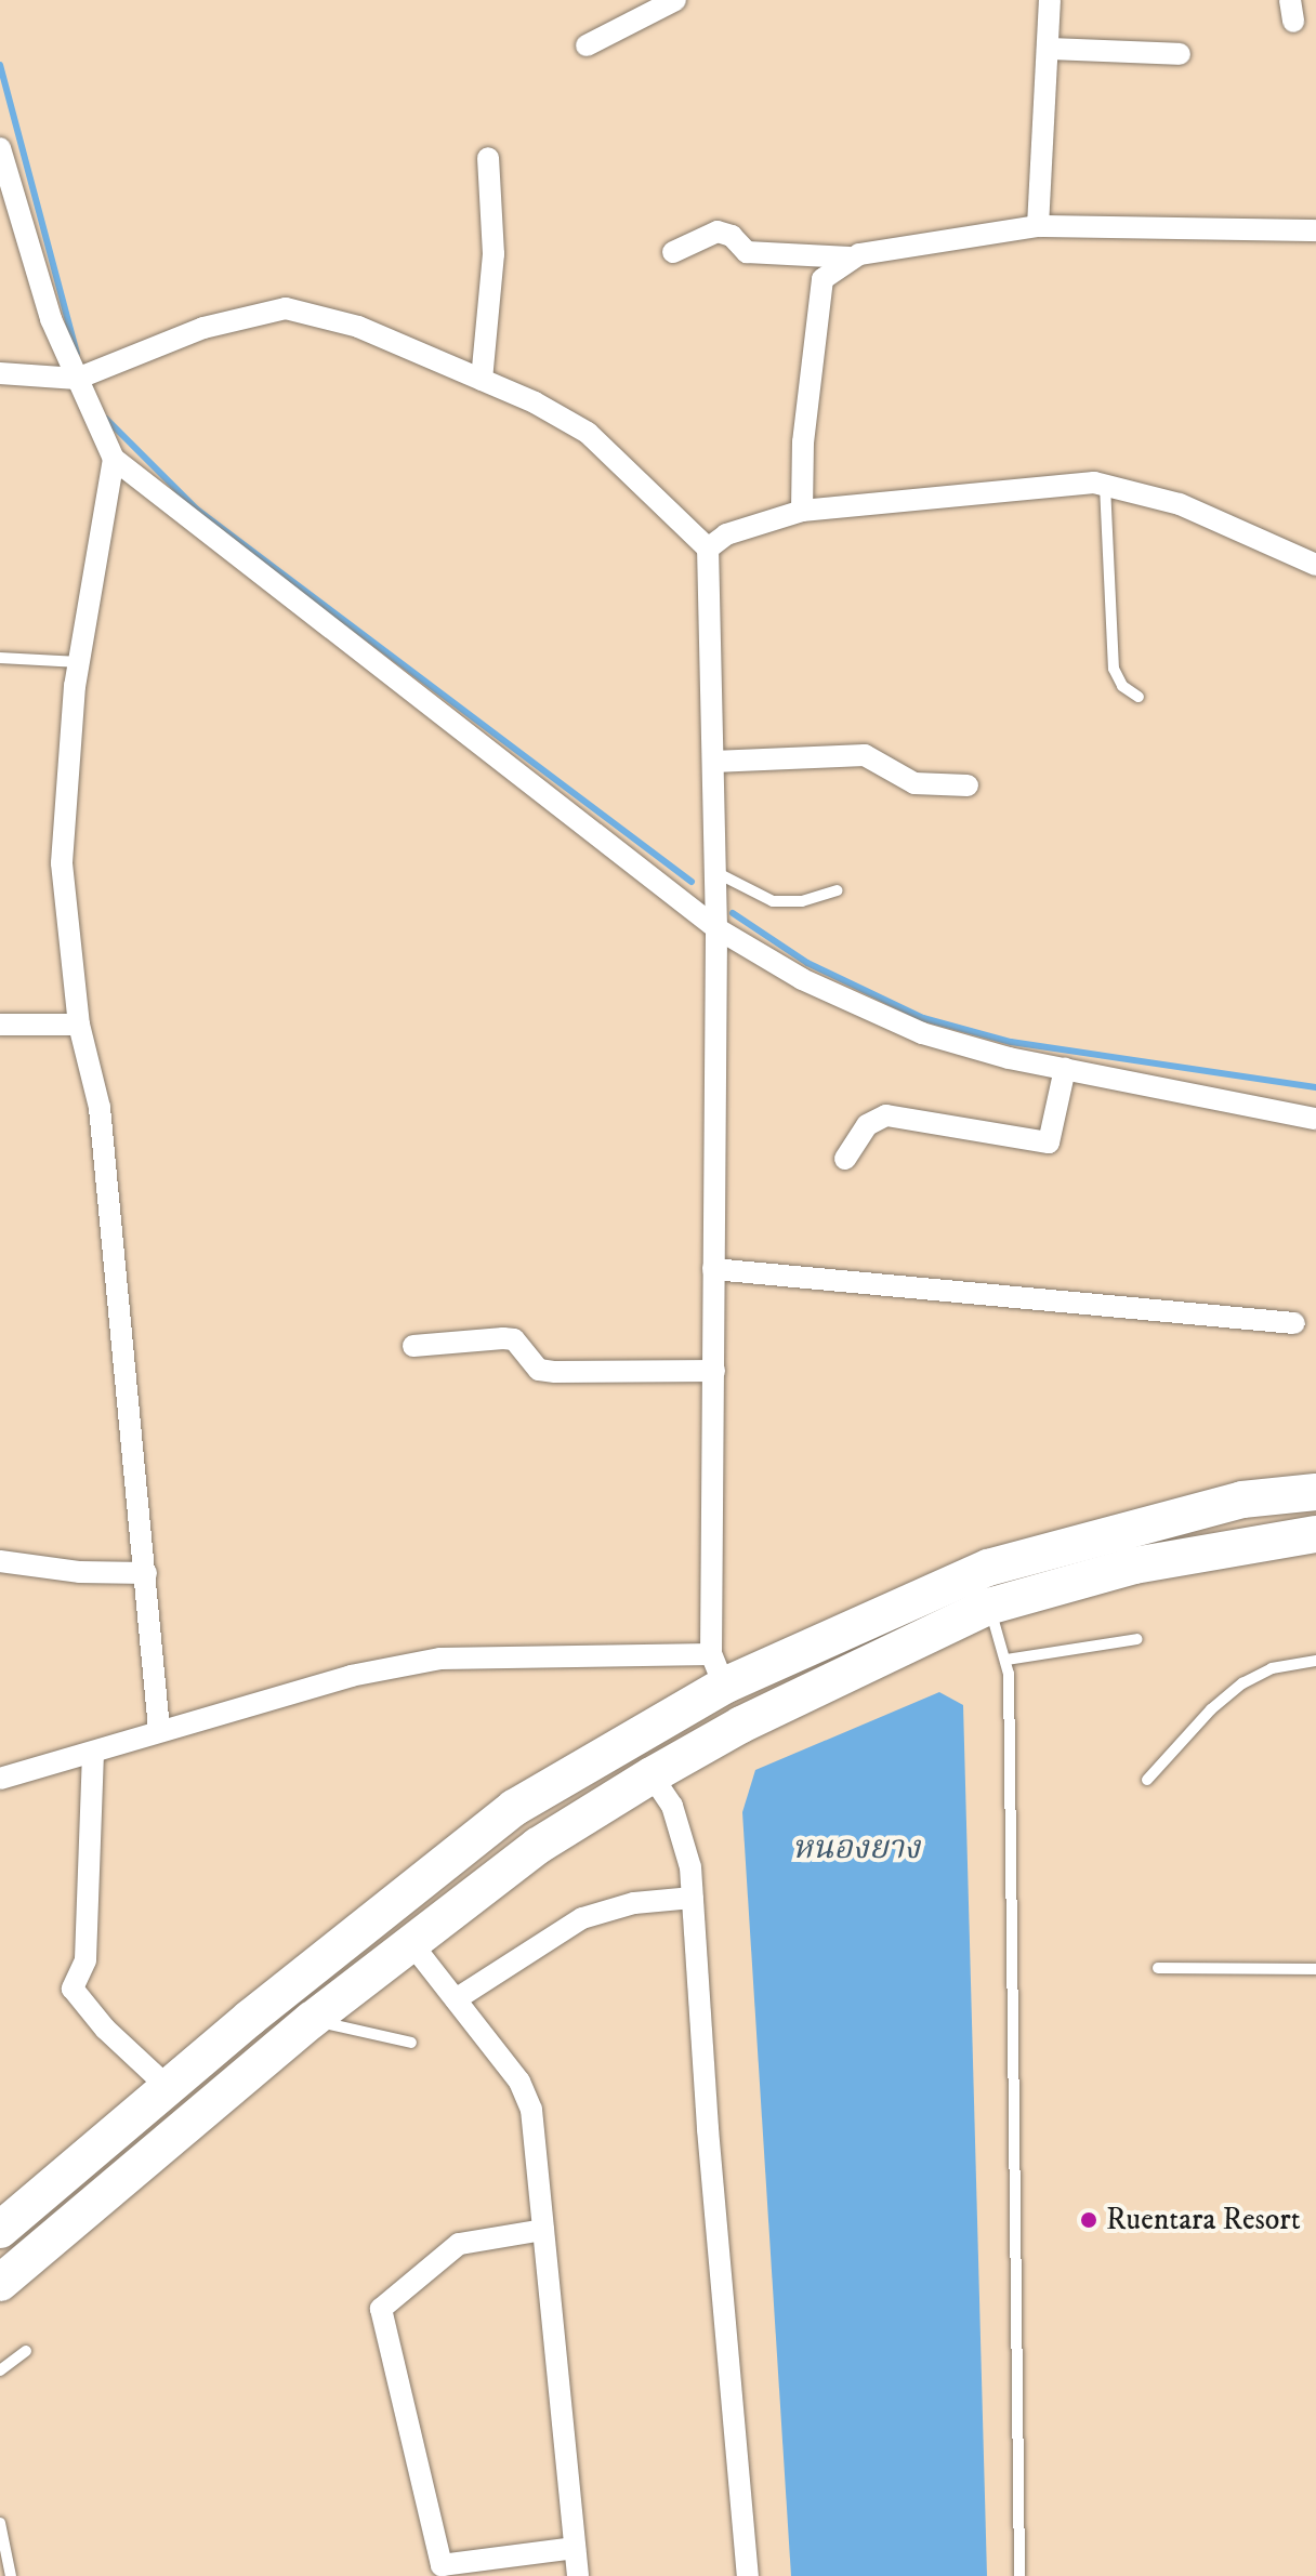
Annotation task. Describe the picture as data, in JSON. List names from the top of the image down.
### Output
{
  "water": ["หนองยาง"],
  "places": ["Ruentara Resort"]
}
